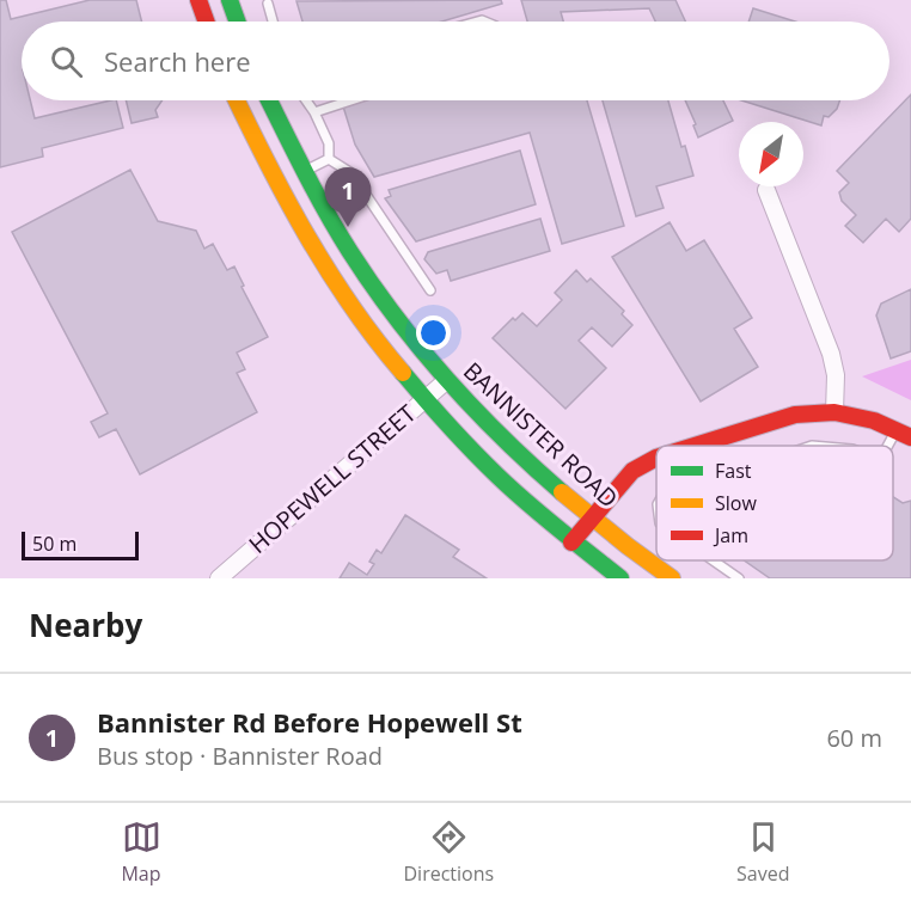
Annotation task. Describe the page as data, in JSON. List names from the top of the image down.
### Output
{
  "streets": {
    "main road": ["BANNISTER ROAD"],
    "street": ["HOPEWELL STREET"]
  },
  "crossings": [
    ["BANNISTER ROAD", "HOPEWELL STREET"]
  ],
  "legend": ["Fast", "Slow", "Jam"],
  "scale_bar": "50 m",
  "north": "bottom left",
  "page": {
    "search": "Search here",
    "pins": "1",
    "scale": "50 m",
    "heading": "Nearby",
    "list": [
      {
        "mark": "1",
        "name": "Bannister Rd Before Hopewell St",
        "note": "Bus stop · Bannister Road",
        "value": "60 m"
      }
    ],
    "nav": ["Map", "Directions", "Saved"]
  }
}
